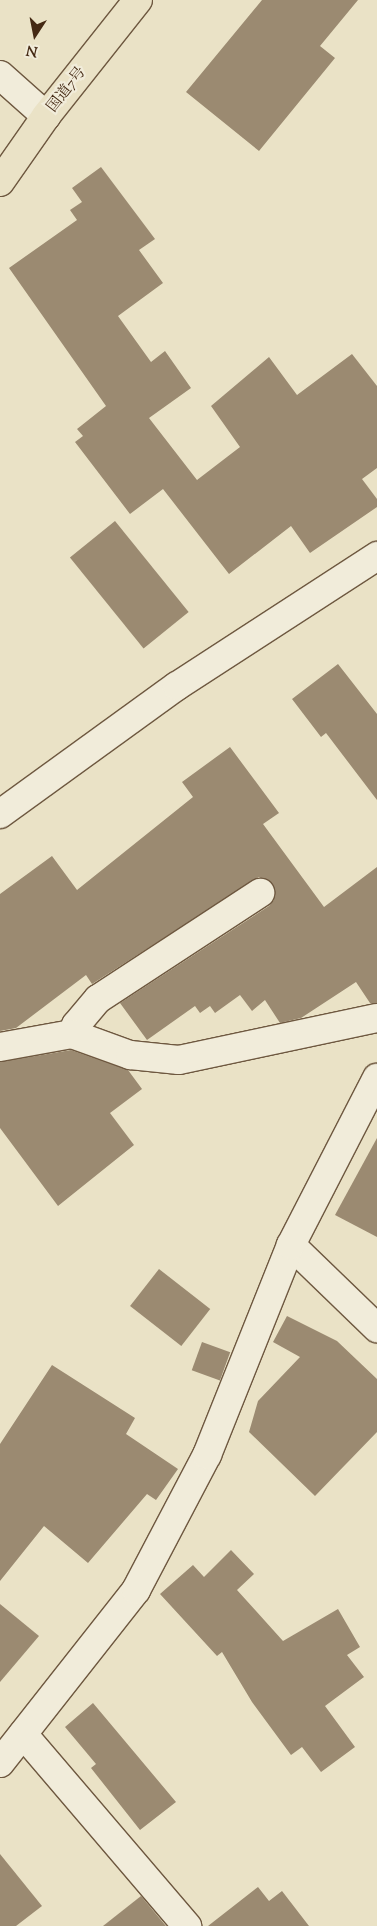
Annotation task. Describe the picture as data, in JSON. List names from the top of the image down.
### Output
{
  "streets": {
    "highway": ["国道7号"]
  },
  "north": "bottom"
}
